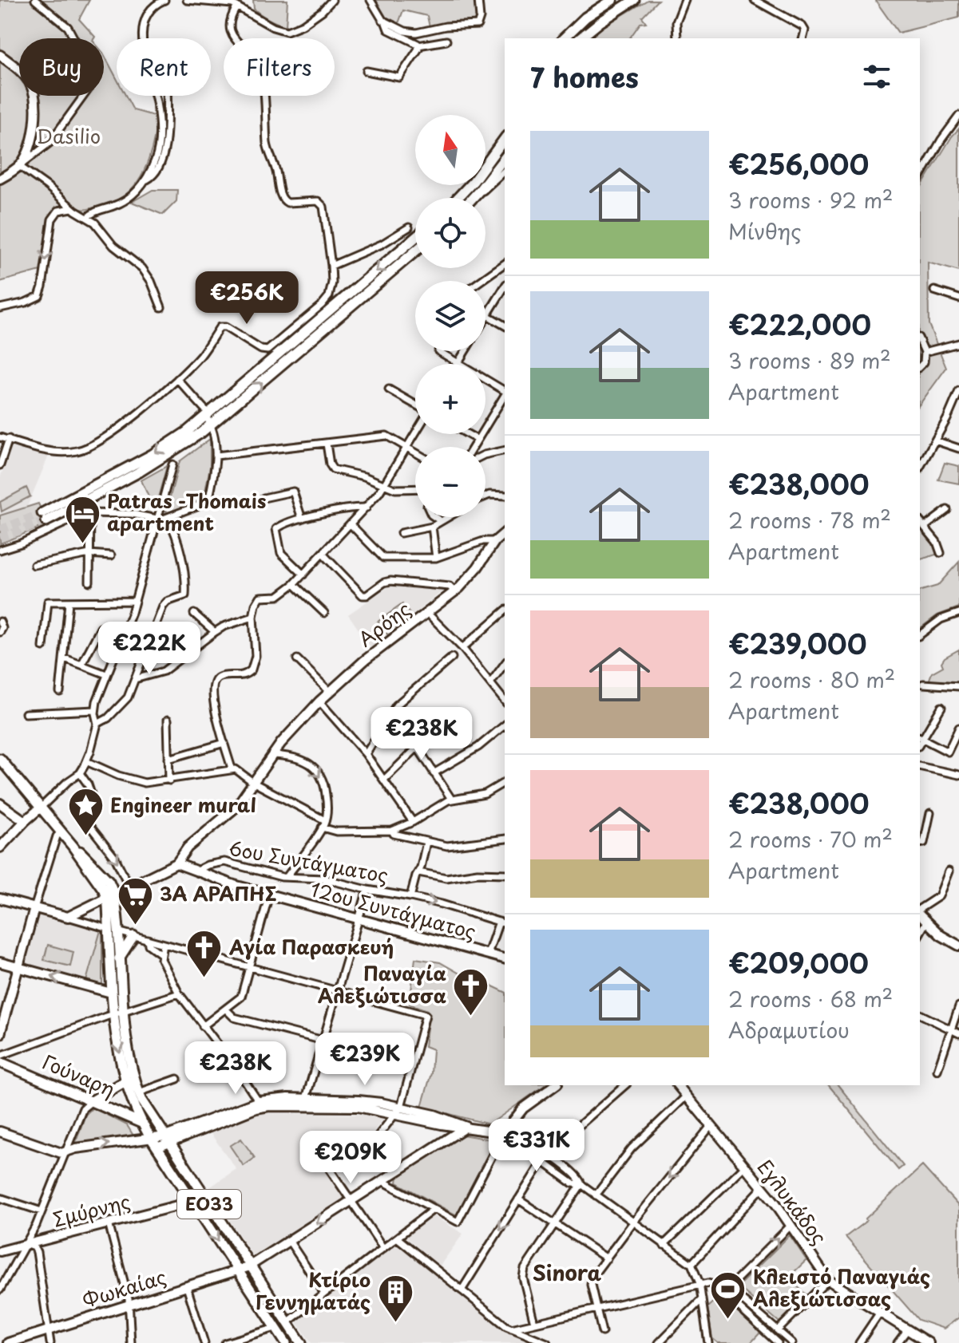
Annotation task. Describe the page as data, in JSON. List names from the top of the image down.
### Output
{
  "streets": {
    "main road": ["Γούναρη", "ΕΟ33"],
    "street": [
      "Αρόης",
      "6ου Συντάγματος",
      "12ου Συντάγματος",
      "Εγλυκάδος",
      "Σμύρνης",
      "Φωκαίας"
    ]
  },
  "crossings": [
    ["6ου Συντάγματος", "12ου Συντάγματος"],
    ["Γούναρη", "ΕΟ33"],
    ["ΕΟ33", "Σμύρνης"],
    ["ΕΟ33", "Φωκαίας"]
  ],
  "districts": ["Sinora"],
  "parks": ["Dasilio"],
  "places": {
    "hotel": ["Patras -Thomais apartment"],
    "place": ["Engineer mural"],
    "supermarket": ["3Α ΑΡΑΠΗΣ"],
    "church": ["Αγία Παρασκευή", "Παναγία Αλεξιώτισσα"],
    "sports": ["Κλειστό Παναγιάς Αλεξιώτισσας"],
    "building": ["Κτίριο Γεννηματάς"]
  },
  "north": "top",
  "page": {
    "chip": ["Buy", "Rent", "Filters"],
    "heading": "7 homes",
    "map_buttons": ["+", "−"],
    "list": [
      {
        "name": "€256,000",
        "note": "3 rooms · 92 m² · Μίνθης"
      },
      {
        "name": "€222,000",
        "note": "3 rooms · 89 m² · Apartment"
      },
      {
        "name": "€238,000",
        "note": "2 rooms · 78 m² · Apartment"
      },
      {
        "name": "€239,000",
        "note": "2 rooms · 80 m² · Apartment"
      },
      {
        "name": "€238,000",
        "note": "2 rooms · 70 m² · Apartment"
      },
      {
        "name": "€209,000",
        "note": "2 rooms · 68 m² · Αδραμυτίου"
      }
    ],
    "price": [
      "€256K",
      "€222K",
      "€238K",
      "€239K",
      "€238K",
      "€331K",
      "€209K"
    ]
  }
}
